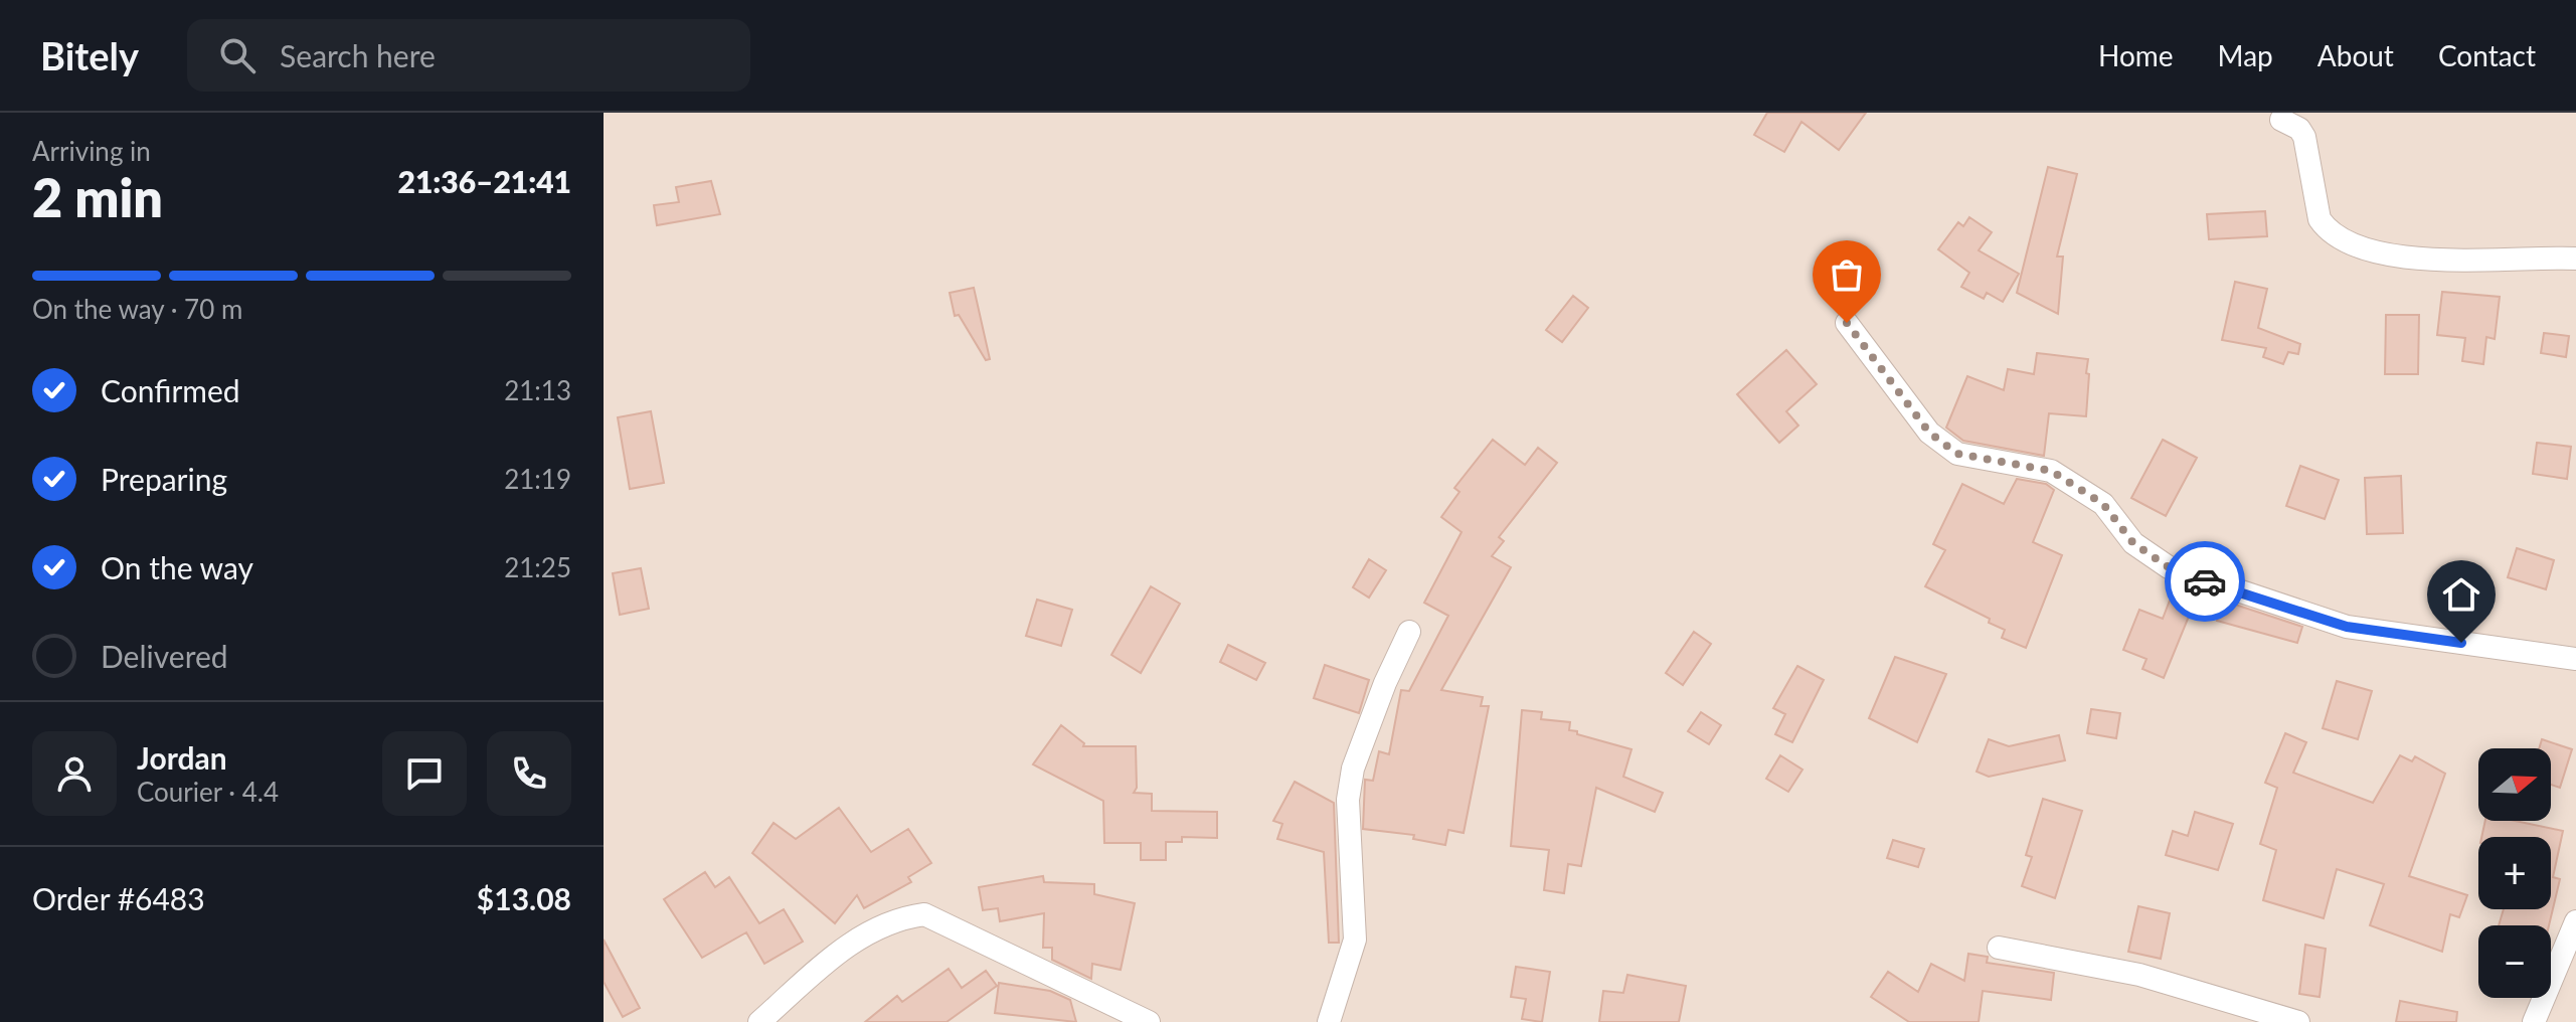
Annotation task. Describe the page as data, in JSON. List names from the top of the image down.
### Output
{
  "north": "right",
  "page": {
    "header": "Bitely",
    "search": "Search here",
    "nav": [
      "Home",
      "Map",
      "About",
      "Contact"
    ],
    "heading": ["2 min", "Arriving in", "21:36–21:41"],
    "panel": [
      "Jordan",
      "Courier · 4.4",
      "Order #6483",
      "$13.08"
    ],
    "bar": "On the way · 70 m",
    "list": [
      ["Confirmed", "21:13"],
      ["Preparing", "21:19"],
      ["On the way", "21:25"],
      "Delivered"
    ],
    "map_buttons": ["+", "−"]
  }
}
